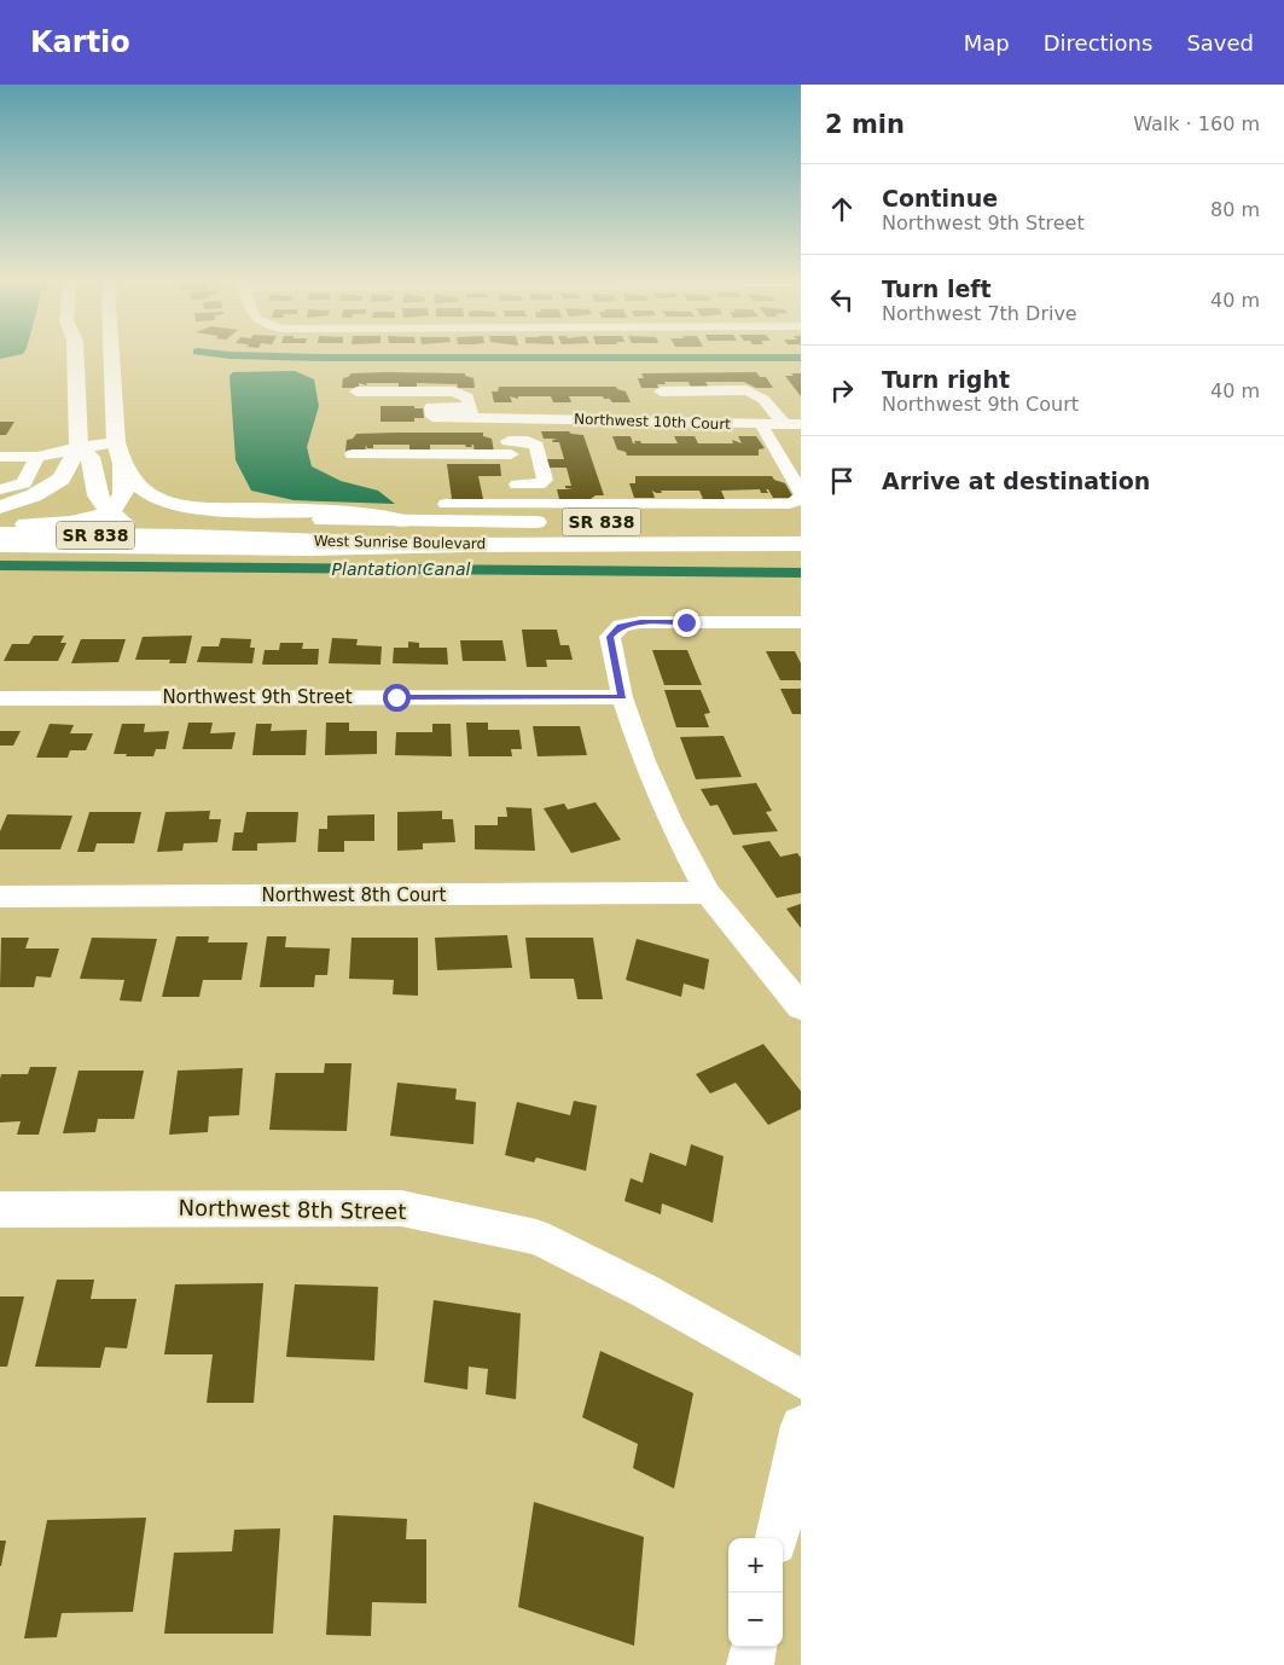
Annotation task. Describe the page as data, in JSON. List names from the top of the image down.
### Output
{
  "streets": {
    "main road": ["SR 838", "West Sunrise Boulevard"],
    "street": [
      "Northwest 10th Court",
      "Northwest 9th Street",
      "Northwest 8th Court",
      "Northwest 8th Street"
    ]
  },
  "water": ["Plantation Canal"],
  "page": {
    "header": "Kartio",
    "nav": ["Map", "Directions", "Saved"],
    "heading": ["2 min", "Walk · 160 m"],
    "list": [
      ["Continue", "Northwest 9th Street", "80 m"],
      ["Turn left", "Northwest 7th Drive", "40 m"],
      ["Turn right", "Northwest 9th Court", "40 m"],
      "Arrive at destination"
    ],
    "map_buttons": ["+", "−"]
  }
}
